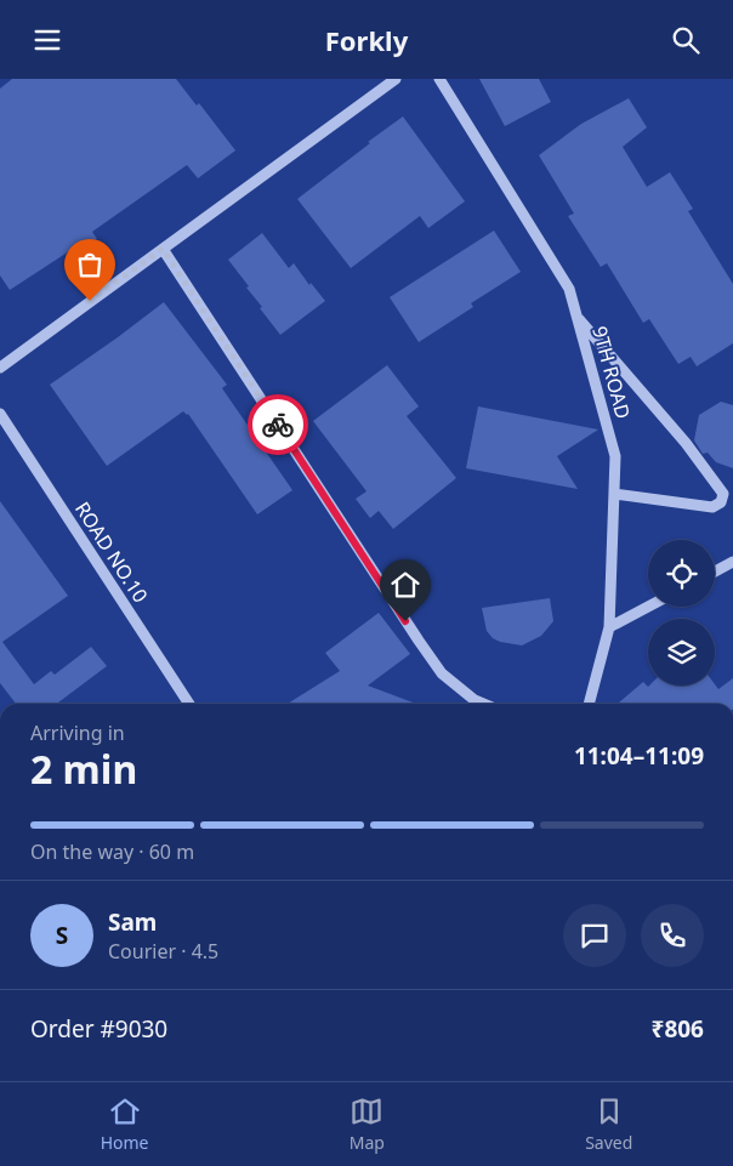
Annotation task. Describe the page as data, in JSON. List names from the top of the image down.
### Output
{
  "streets": {
    "street": ["9TH ROAD", "ROAD NO.10"]
  },
  "page": {
    "header": "Forkly",
    "heading": ["2 min", "Arriving in", "11:04–11:09"],
    "panel": [
      "Sam",
      "Courier · 4.5",
      "Order #9030",
      "₹806"
    ],
    "bar": "On the way · 60 m",
    "round": "S",
    "tabs": ["Home", "Map", "Saved"]
  }
}
